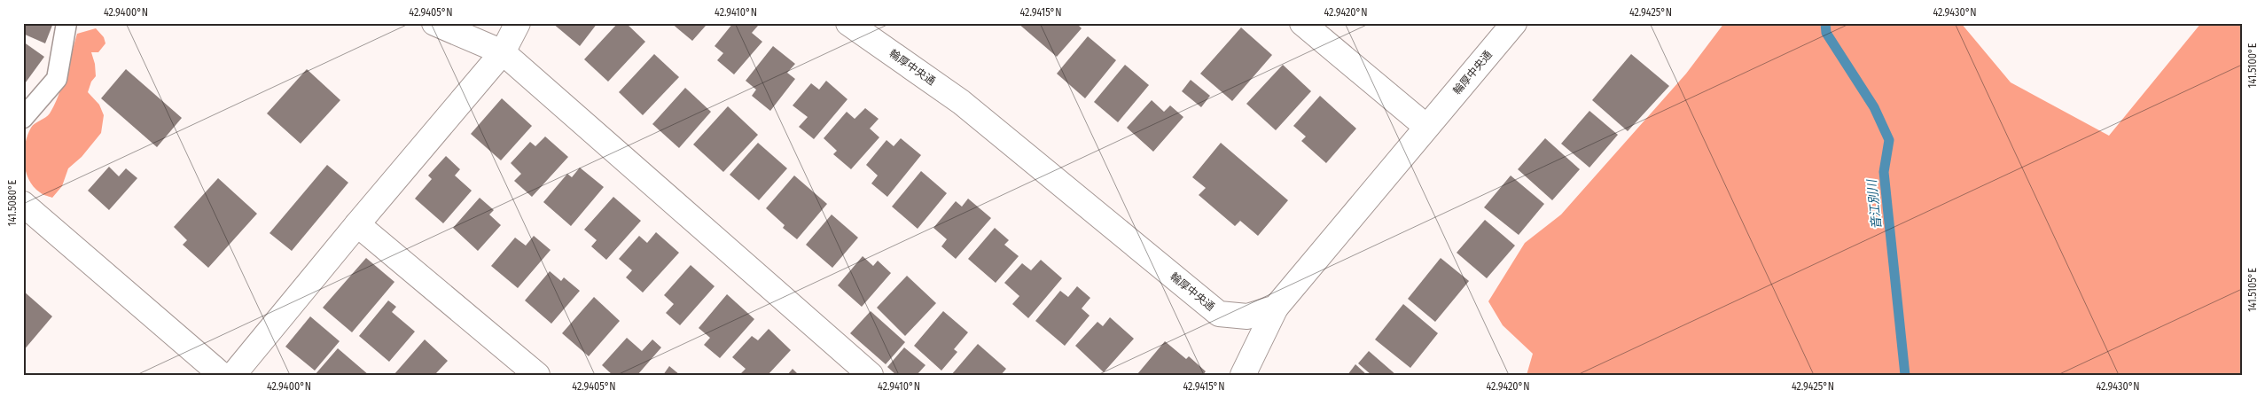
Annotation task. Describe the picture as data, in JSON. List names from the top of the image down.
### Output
{
  "streets": {
    "street": ["輪厚中央通"]
  },
  "water": ["音江別川"],
  "coordinates": [
    "42.9400°N",
    "42.9405°N",
    "42.9410°N",
    "42.9415°N",
    "42.9420°N",
    "42.9425°N",
    "42.9430°N",
    "141.5100°E",
    "141.5080°E",
    "141.5105°E"
  ]
}
